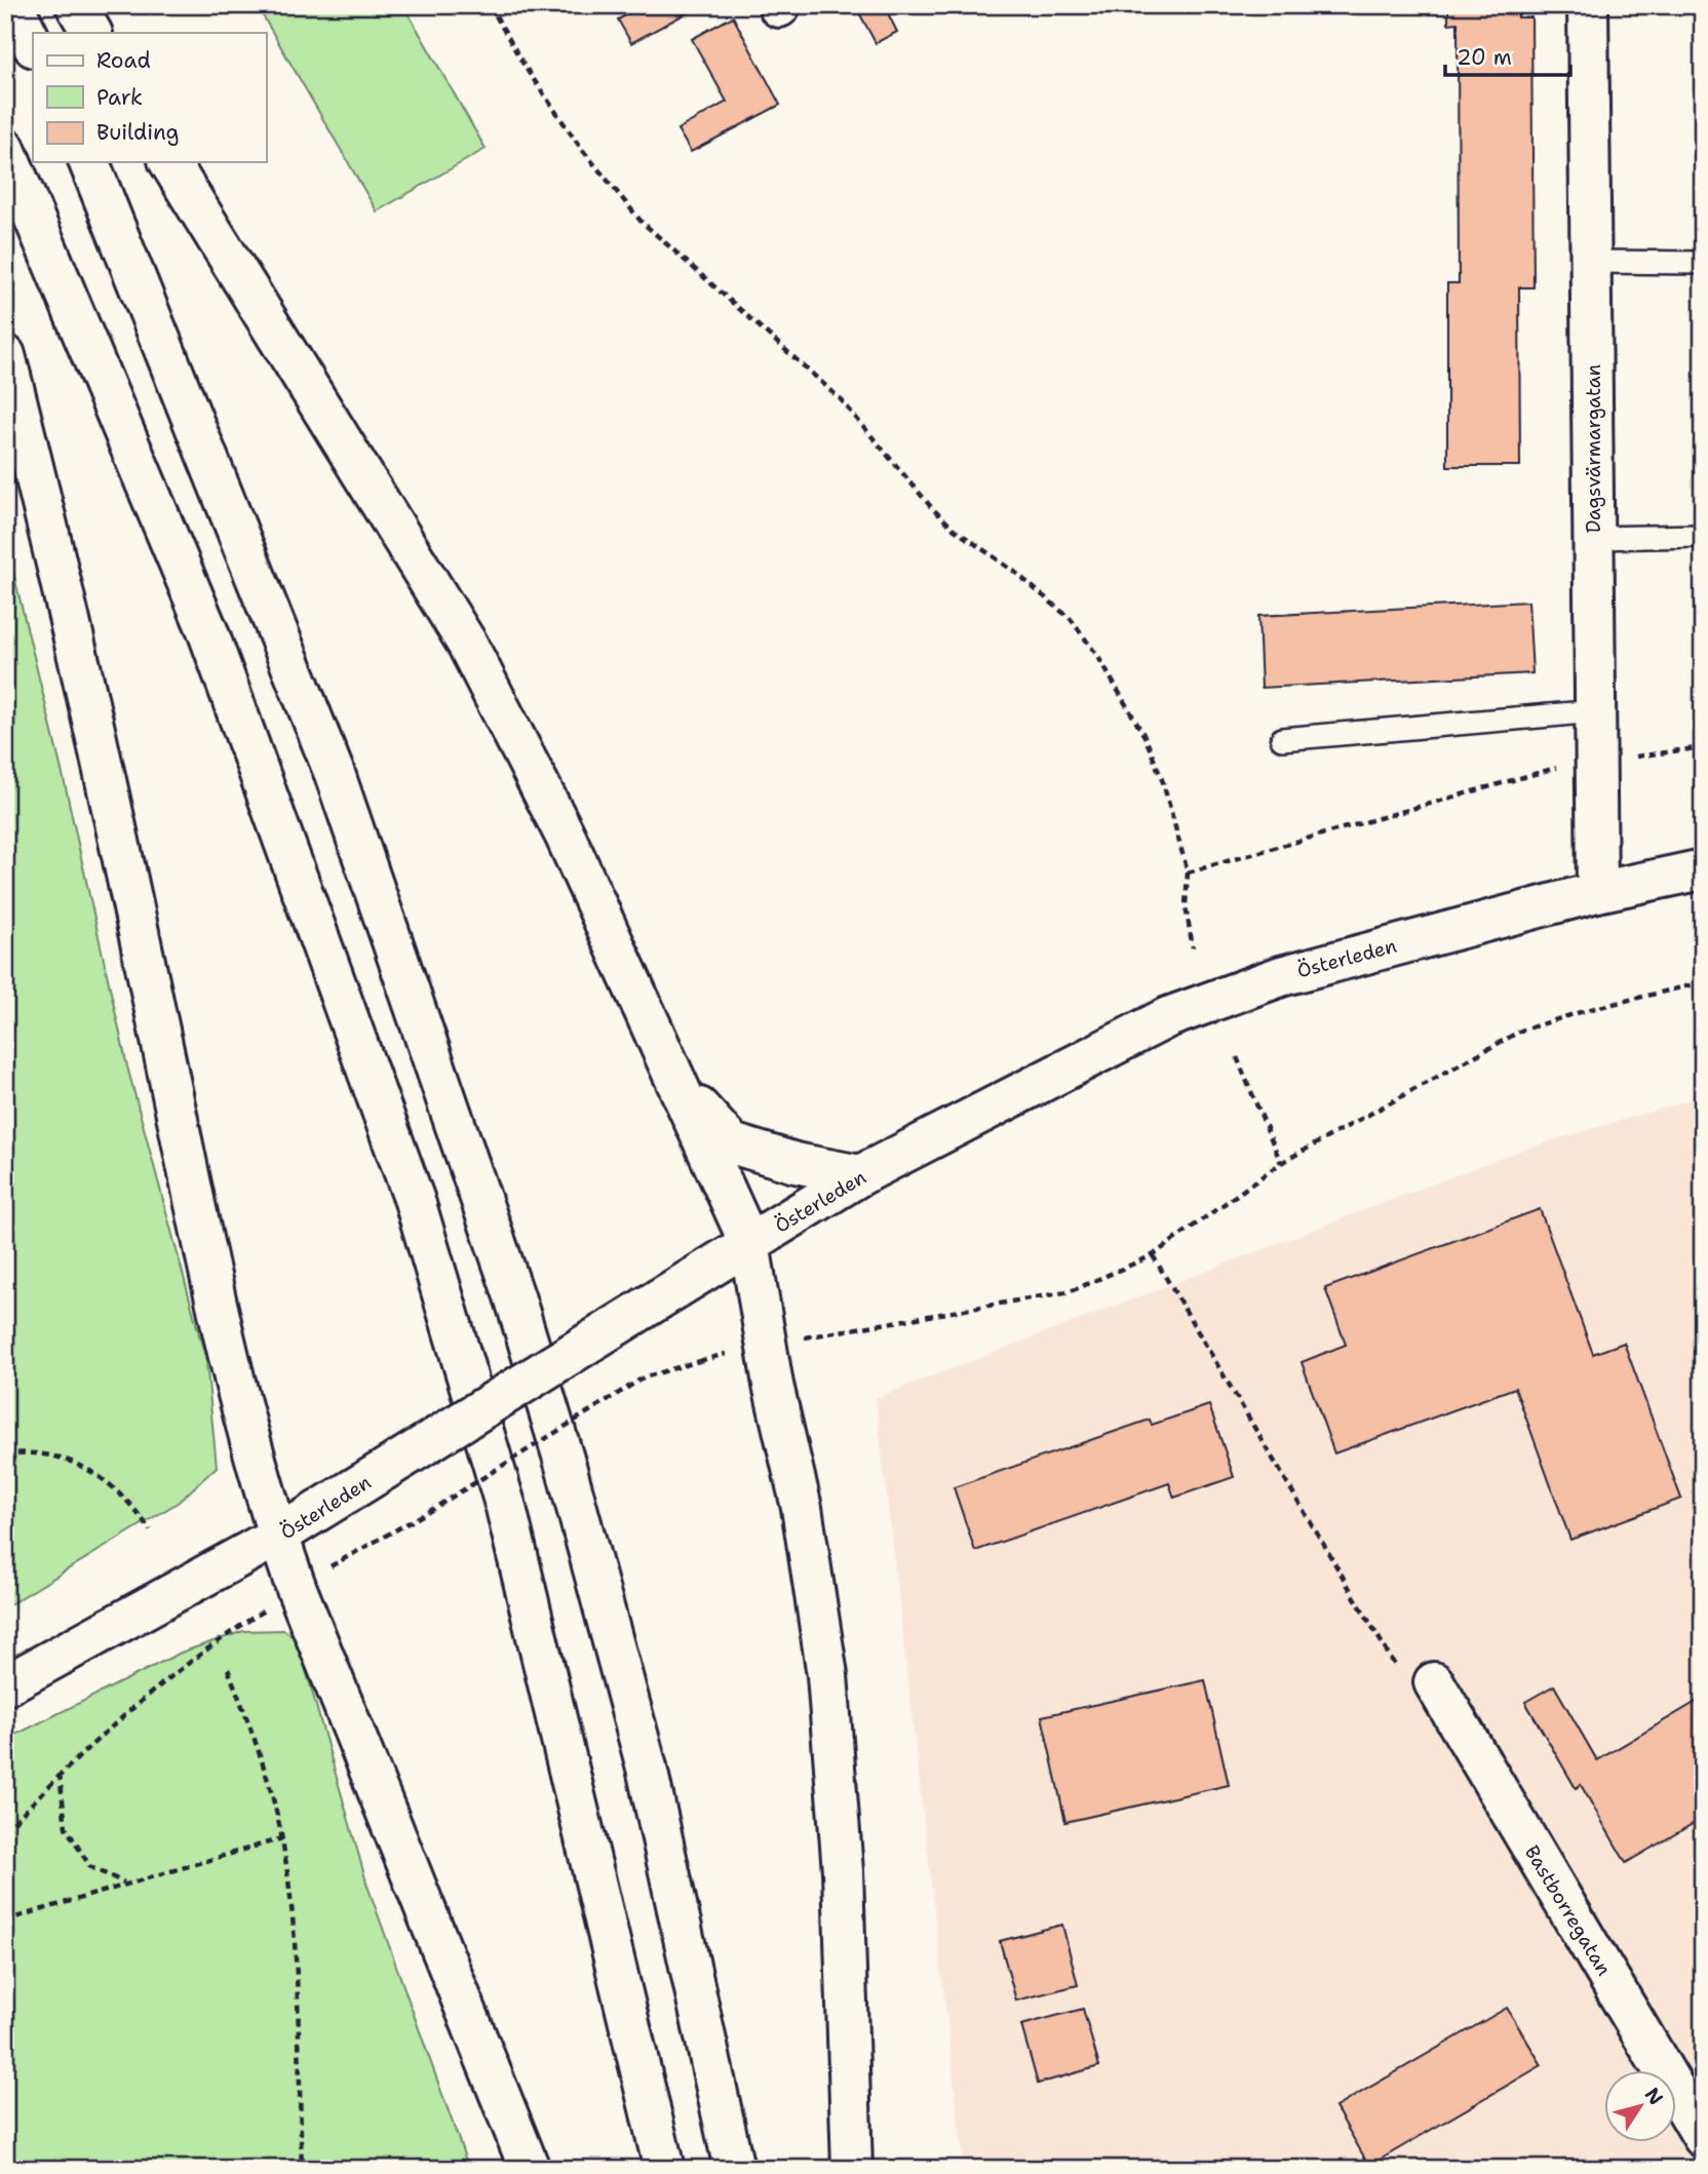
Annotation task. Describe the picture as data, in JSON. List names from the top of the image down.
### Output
{
  "streets": {
    "main road": ["Dagsvärmargatan", "Österleden", "Bastborregatan"]
  },
  "crossings": [
    ["Dagsvärmargatan", "Österleden"]
  ],
  "legend": ["Road", "Park", "Building"],
  "scale_bar": "20 m",
  "north": "top right"
}
